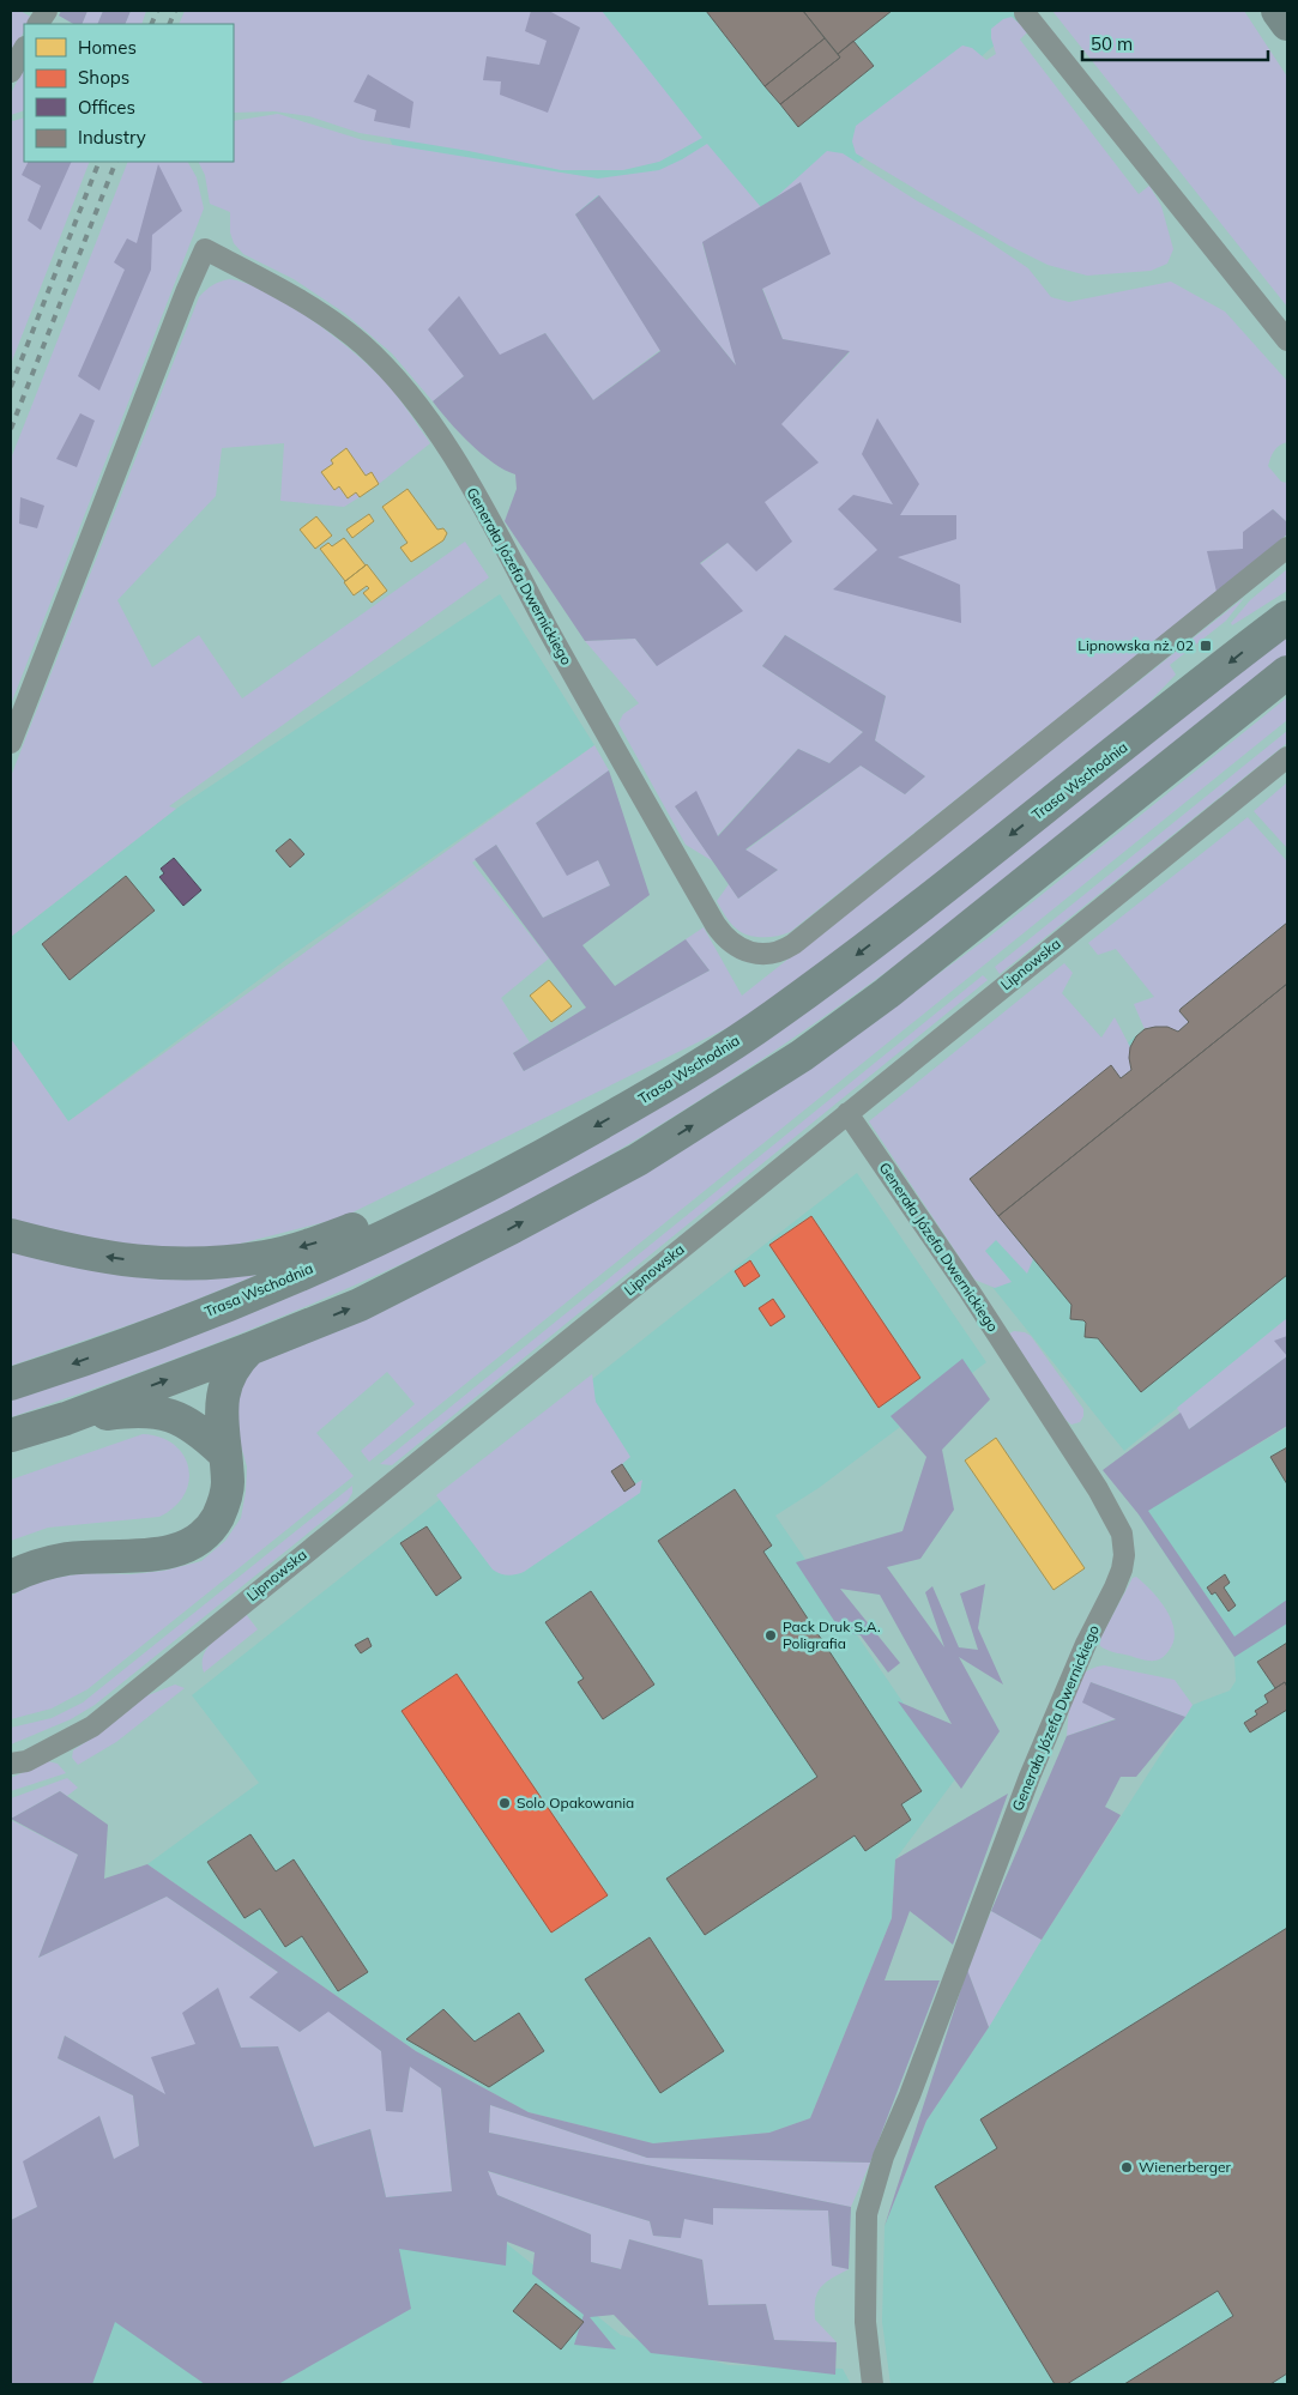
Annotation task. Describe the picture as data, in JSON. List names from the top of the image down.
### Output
{
  "streets": {
    "main road": ["Trasa Wschodnia"],
    "street": ["Generała Józefa Dwernickiego", "Lipnowska"]
  },
  "crossings": [
    ["Generała Józefa Dwernickiego", "Lipnowska"]
  ],
  "places": {
    "transit": ["Lipnowska nż. 02"],
    "other": ["Pack Druk S.A. Poligrafia", "Solo Opakowania", "Wienerberger"]
  },
  "legend": [
    "Homes",
    "Shops",
    "Offices",
    "Industry"
  ],
  "scale_bar": "50 m"
}
